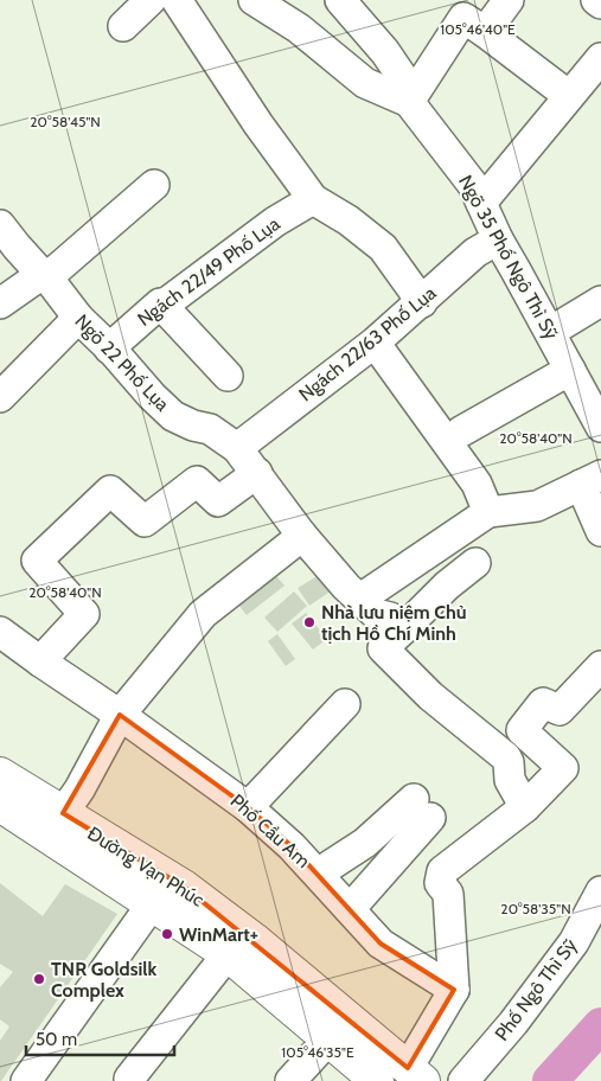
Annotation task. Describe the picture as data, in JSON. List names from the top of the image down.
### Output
{
  "streets": {
    "main road": ["Đường Vạn Phúc"],
    "street": [
      "Ngõ 35 Phố Ngô Thì Sỹ",
      "Ngách 22/49 Phố Lụa",
      "Ngách 22/63 Phố Lụa",
      "Ngõ 22 Phố Lụa",
      "Phố Cầu Am",
      "Phố Ngô Thì Sỹ"
    ]
  },
  "crossings": [
    ["Ngõ 35 Phố Ngô Thì Sỹ", "Ngách 22/63 Phố Lụa"],
    ["Ngách 22/49 Phố Lụa", "Ngõ 22 Phố Lụa"],
    ["Ngách 22/63 Phố Lụa", "Ngõ 22 Phố Lụa"]
  ],
  "places": ["Nhà lưu niệm Chủ tịch Hồ Chí Minh", "WinMart+", "TNR Goldsilk Complex"],
  "scale_bar": "50 m",
  "coordinates": [
    "105°46'40\"E",
    "20°58'45\"N",
    "20°58'40\"N",
    "20°58'35\"N",
    "105°46'35\"E"
  ]
}
